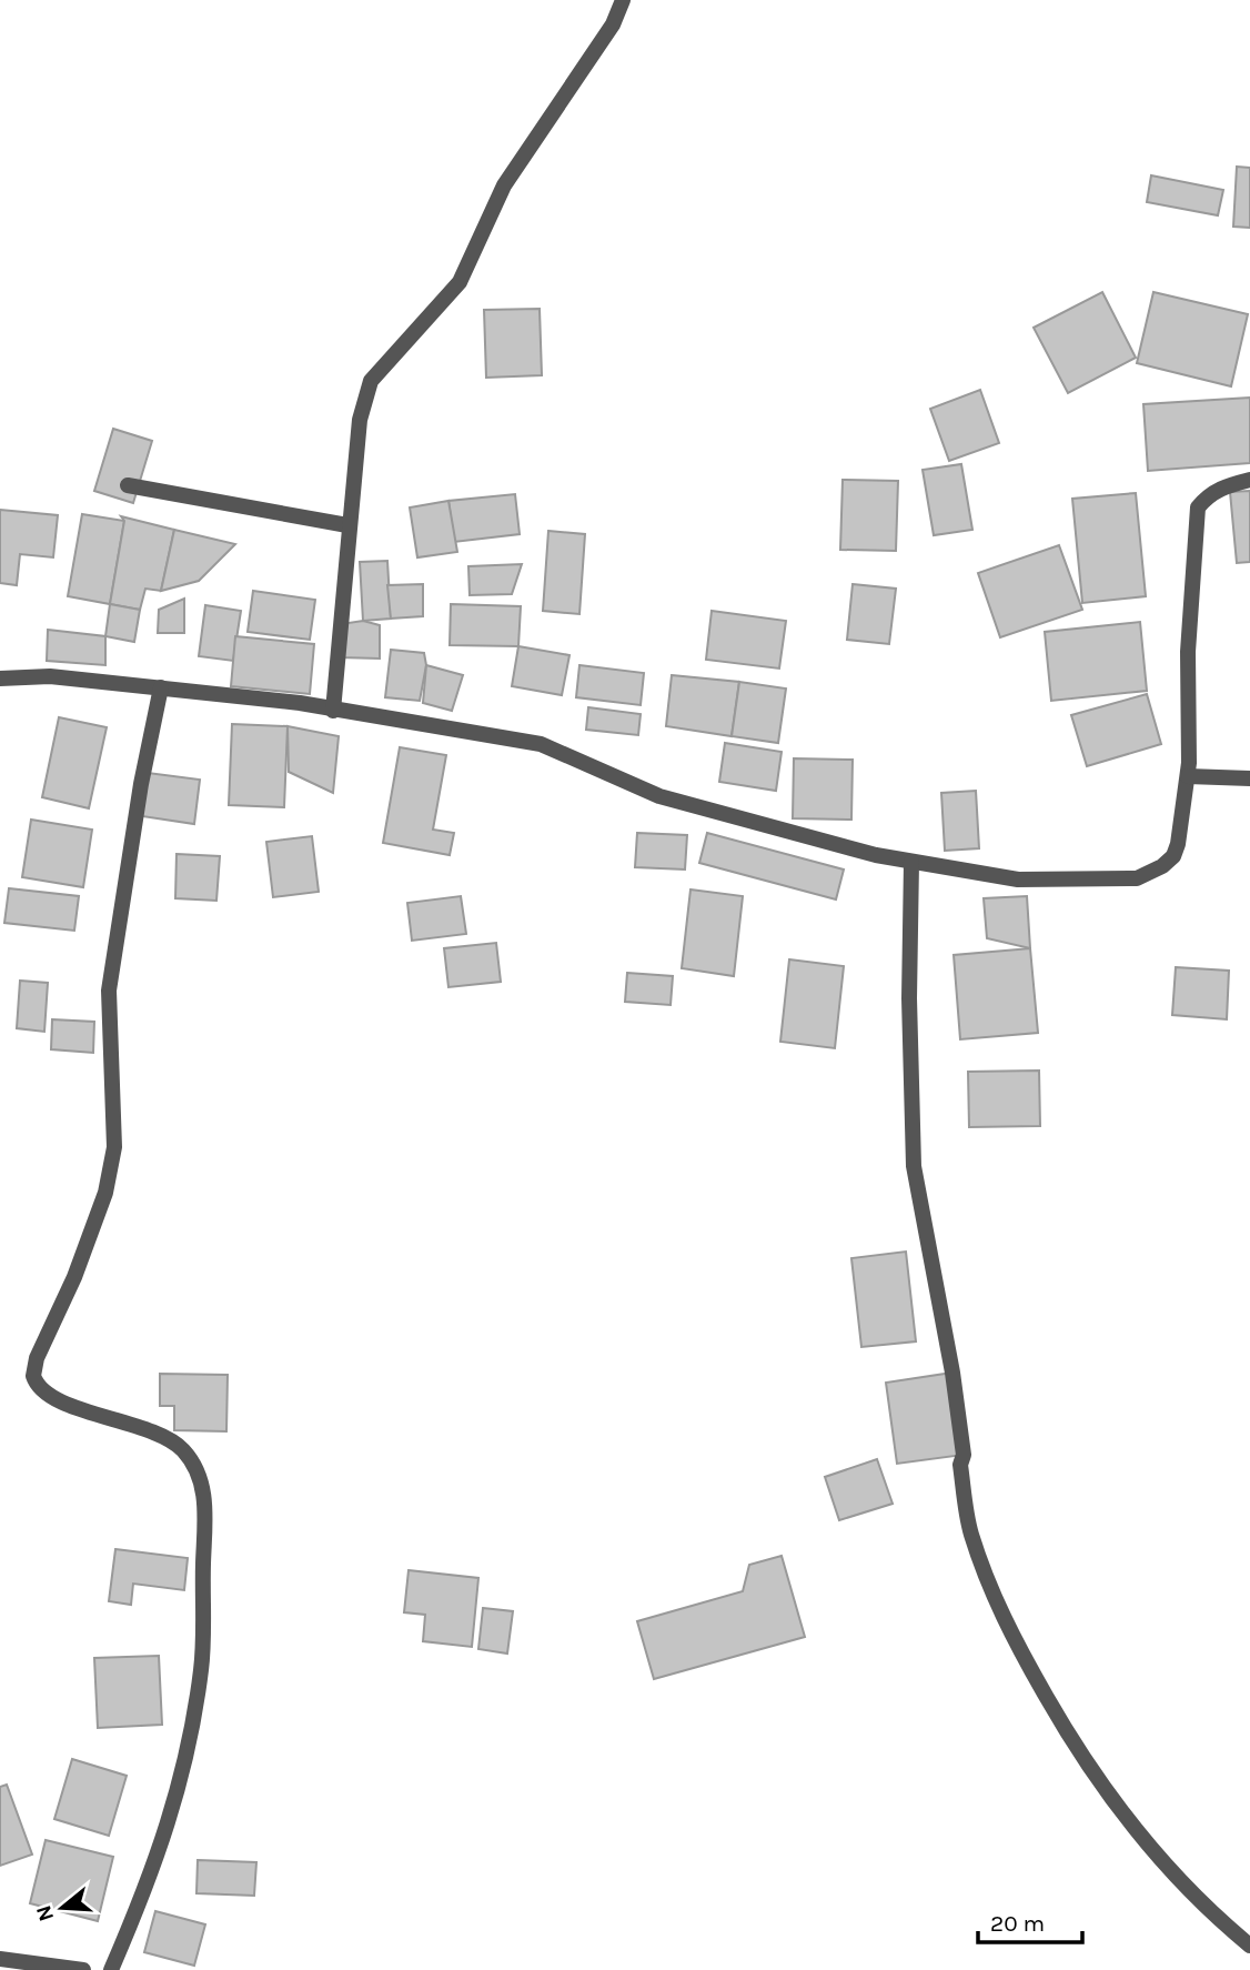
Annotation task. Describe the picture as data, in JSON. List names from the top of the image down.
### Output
{
  "scale_bar": "20 m",
  "north": "left"
}
